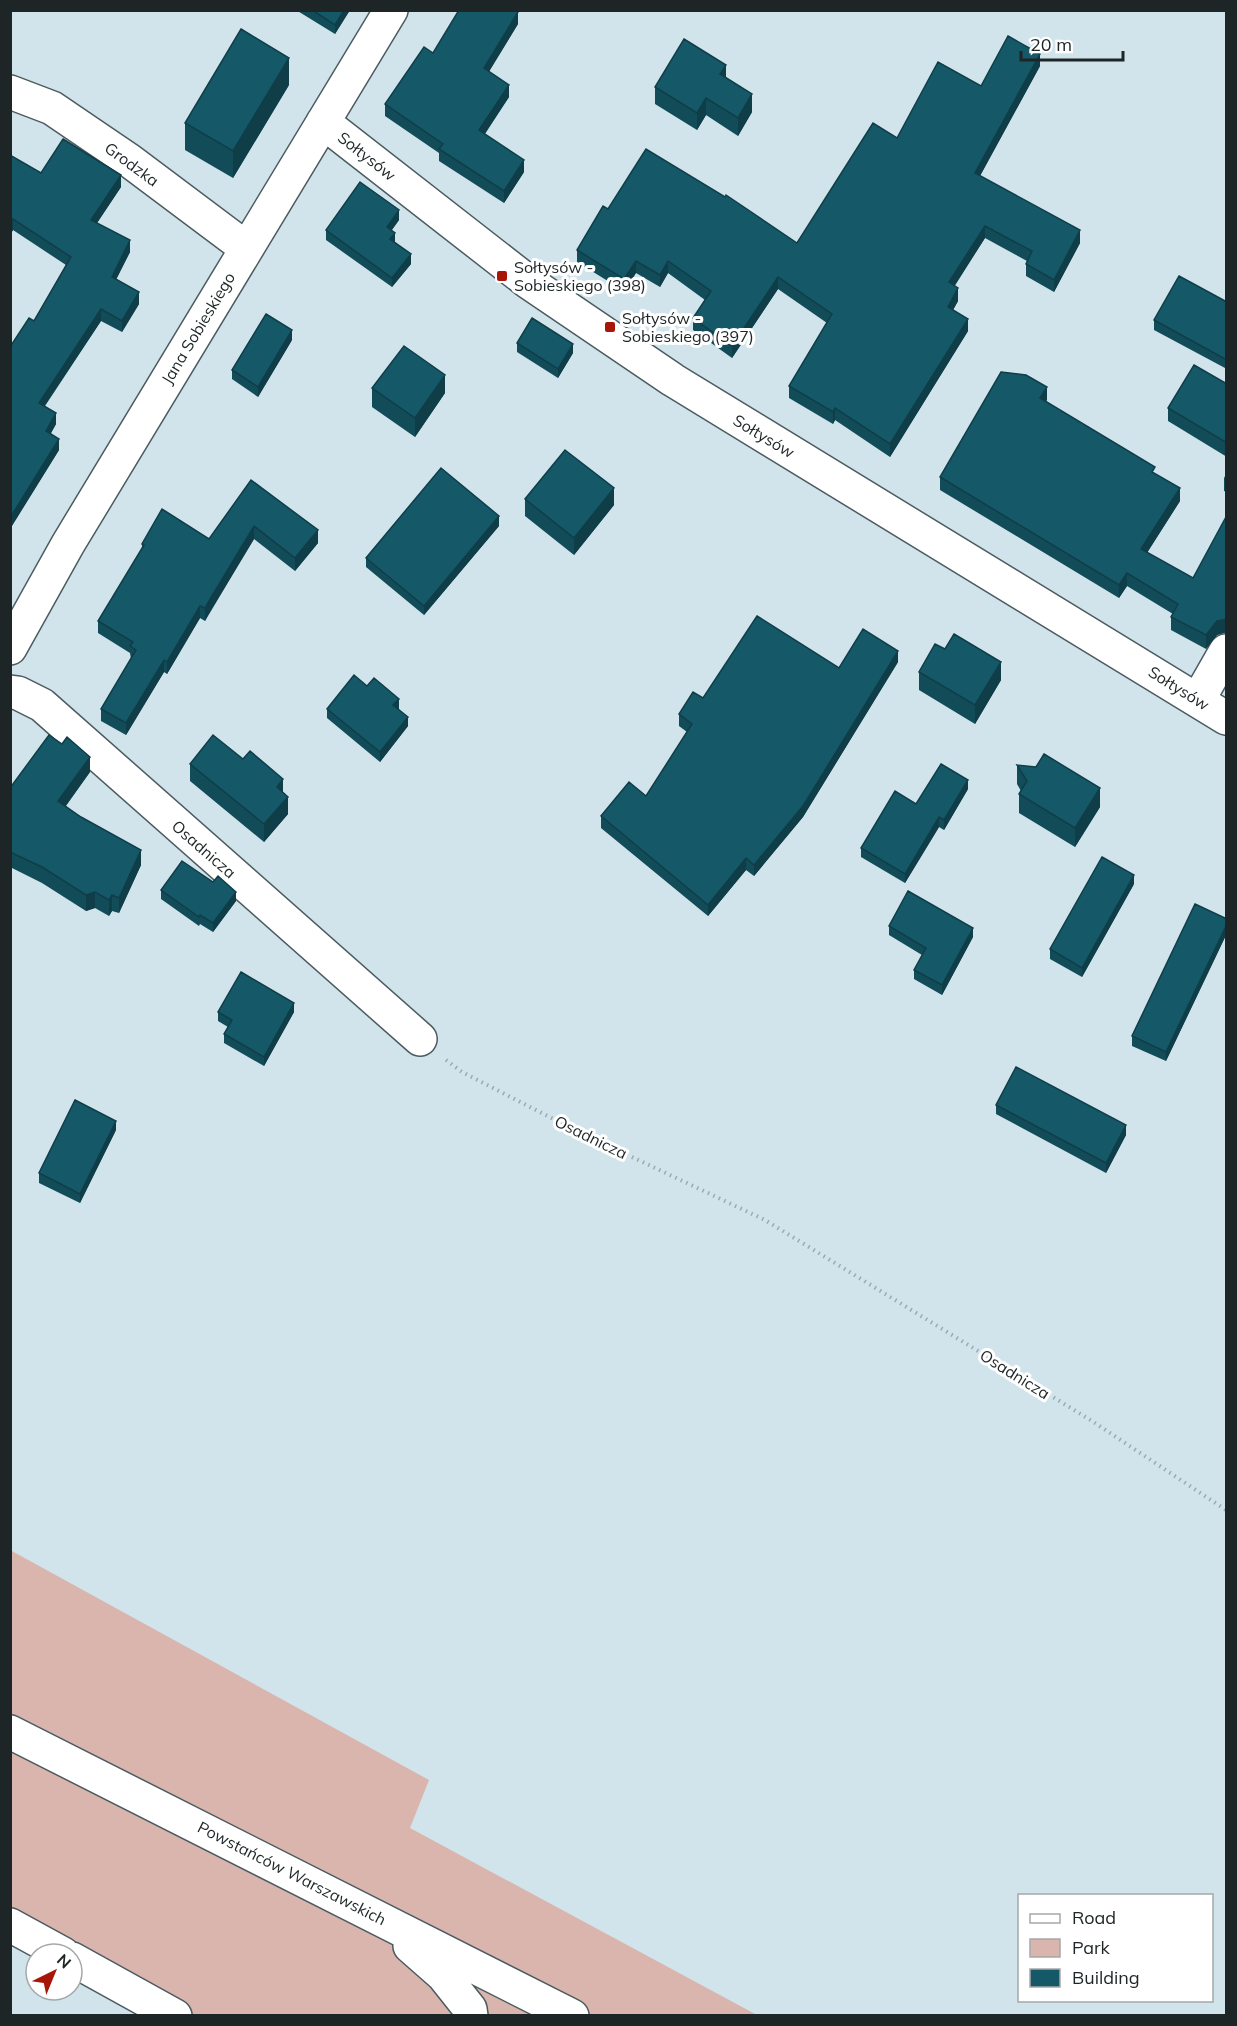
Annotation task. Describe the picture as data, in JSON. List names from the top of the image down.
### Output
{
  "streets": {
    "street": [
      "Sołtysów",
      "Grodzka",
      "Jana Sobieskiego",
      "Osadnicza",
      "Powstańców Warszawskich"
    ]
  },
  "crossings": [
    ["Sołtysów", "Jana Sobieskiego"],
    ["Grodzka", "Jana Sobieskiego"]
  ],
  "places": {
    "transit": ["Sołtysów - Sobieskiego (398)", "Sołtysów - Sobieskiego (397)"]
  },
  "legend": ["Road", "Park", "Building"],
  "scale_bar": "20 m",
  "north": "top right"
}
